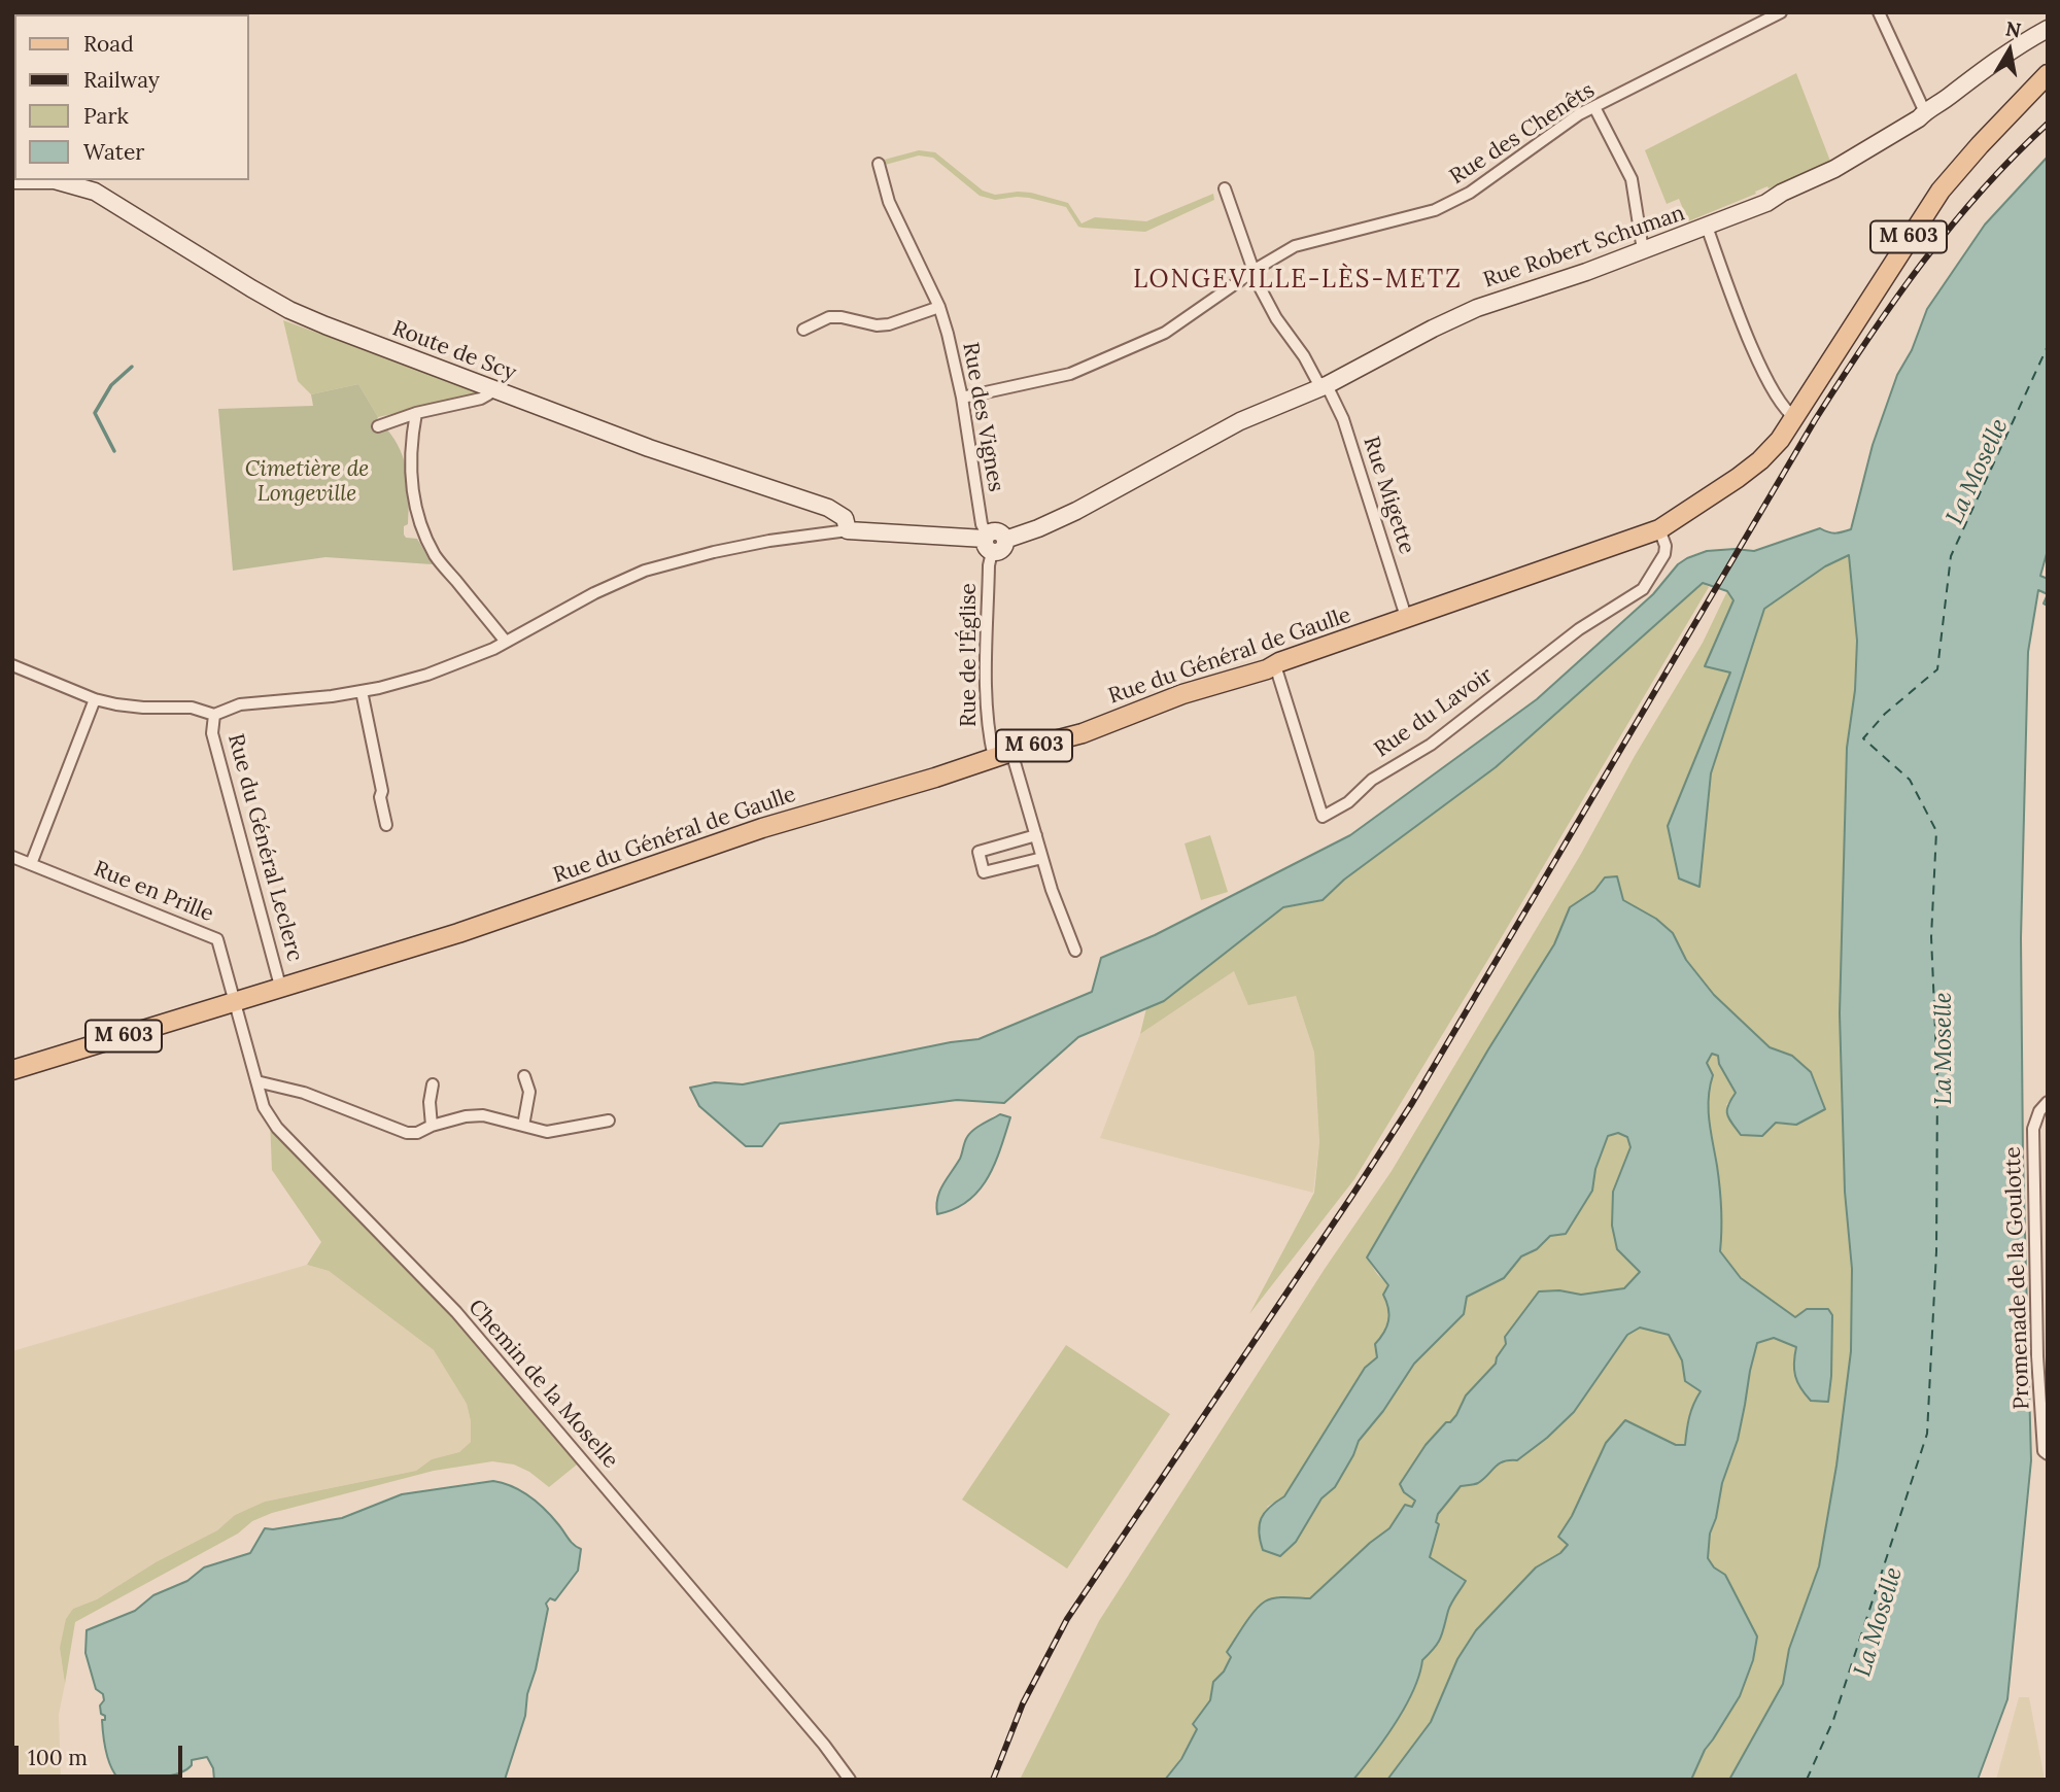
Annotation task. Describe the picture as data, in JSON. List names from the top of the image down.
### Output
{
  "streets": {
    "main road": ["M 603", "Rue du Général de Gaulle"],
    "street": [
      "Rue des Chenêts",
      "Rue Robert Schuman",
      "Route de Scy",
      "Rue des Vignes",
      "Rue Migette",
      "Rue de l'Église",
      "Rue du Lavoir",
      "Rue du Général Leclerc",
      "Rue en Prille",
      "Promenade de la Goulotte",
      "Chemin de la Moselle"
    ]
  },
  "crossings": [
    ["Rue des Chenêts", "Rue des Vignes"],
    ["Rue des Chenêts", "Rue Migette"],
    ["M 603", "Rue du Général de Gaulle"],
    ["M 603", "Rue en Prille"],
    ["M 603", "Chemin de la Moselle"],
    ["Rue Robert Schuman", "Rue des Vignes"],
    ["Rue Robert Schuman", "Rue Migette"],
    ["Rue Robert Schuman", "Rue de l'Église"],
    ["Rue des Vignes", "Rue de l'Église"],
    ["Rue Migette", "Rue du Général de Gaulle"],
    ["Rue de l'Église", "Rue du Général de Gaulle"],
    ["Rue du Général de Gaulle", "Rue du Lavoir"],
    ["Rue du Général de Gaulle", "Rue du Général Leclerc"],
    ["Rue du Général de Gaulle", "Rue en Prille"],
    ["Rue du Général de Gaulle", "Chemin de la Moselle"],
    ["Rue en Prille", "Chemin de la Moselle"]
  ],
  "districts": ["LONGEVILLE-LÈS-METZ"],
  "water": ["La Moselle"],
  "parks": ["Cimetière de Longeville"],
  "legend": [
    "Road",
    "Railway",
    "Park",
    "Water"
  ],
  "scale_bar": "100 m",
  "north": "top"
}
